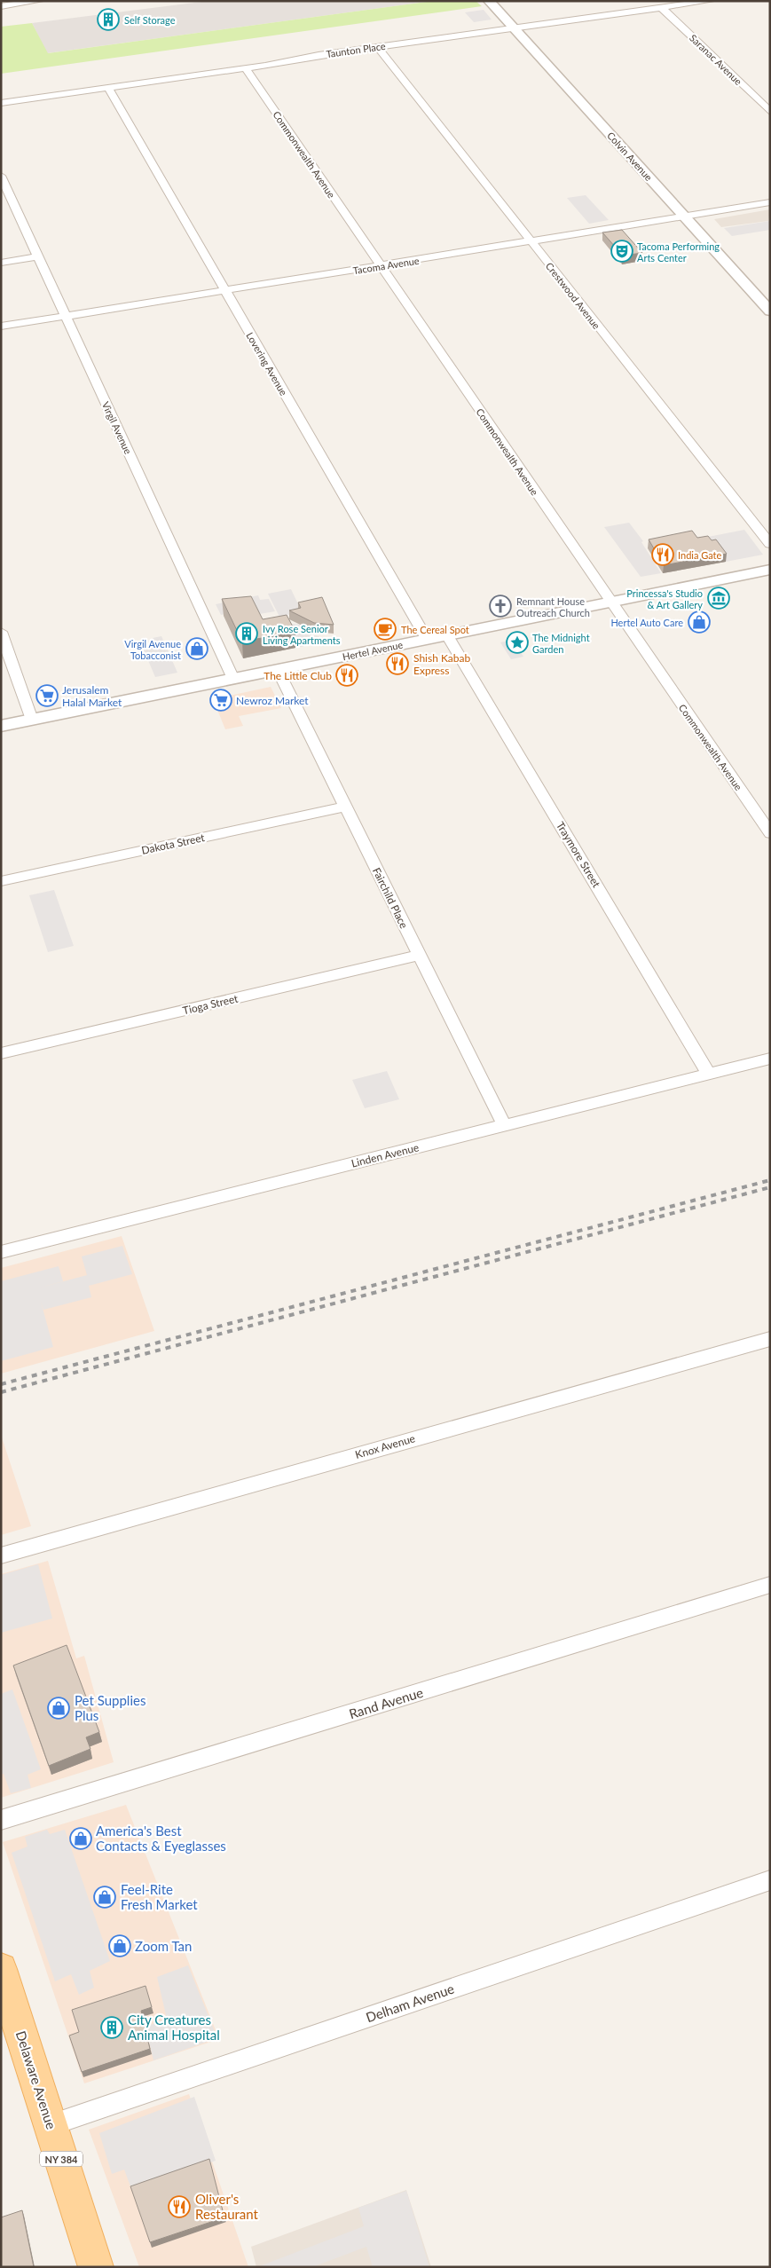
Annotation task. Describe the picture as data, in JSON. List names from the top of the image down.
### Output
{
  "streets": {
    "main road": ["Delaware Avenue", "NY 384"],
    "street": [
      "Taunton Place",
      "Saranac Avenue",
      "Commonwealth Avenue",
      "Colvin Avenue",
      "Tacoma Avenue",
      "Crestwood Avenue",
      "Lovering Avenue",
      "Virgil Avenue",
      "Hertel Avenue",
      "Dakota Street",
      "Traymore Street",
      "Fairchild Place",
      "Tioga Street",
      "Linden Avenue",
      "Knox Avenue",
      "Rand Avenue",
      "Delham Avenue"
    ]
  },
  "crossings": [
    ["Taunton Place", "Saranac Avenue"],
    ["Taunton Place", "Commonwealth Avenue"],
    ["Taunton Place", "Colvin Avenue"],
    ["Taunton Place", "Crestwood Avenue"],
    ["Taunton Place", "Lovering Avenue"],
    ["Commonwealth Avenue", "Tacoma Avenue"],
    ["Commonwealth Avenue", "Hertel Avenue"],
    ["Colvin Avenue", "Tacoma Avenue"],
    ["Tacoma Avenue", "Crestwood Avenue"],
    ["Tacoma Avenue", "Lovering Avenue"],
    ["Tacoma Avenue", "Virgil Avenue"],
    ["Lovering Avenue", "Hertel Avenue"],
    ["Virgil Avenue", "Hertel Avenue"],
    ["Hertel Avenue", "Traymore Street"],
    ["Hertel Avenue", "Fairchild Place"],
    ["Dakota Street", "Fairchild Place"],
    ["Traymore Street", "Linden Avenue"],
    ["Fairchild Place", "Tioga Street"],
    ["Fairchild Place", "Linden Avenue"],
    ["Delham Avenue", "Delaware Avenue"]
  ],
  "places": {
    "building": ["Self Storage", "Ivy Rose Senior Living Apartments", "City Creatures Animal Hospital"],
    "theatre": ["Tacoma Performing Arts Center"],
    "restaurant": [
      "India Gate",
      "Shish Kabab Express",
      "The Little Club",
      "Oliver's Restaurant"
    ],
    "museum": ["Princessa's Studio & Art Gallery"],
    "church": ["Remnant House Outreach Church"],
    "shop": [
      "Hertel Auto Care",
      "Virgil Avenue Tobacconist",
      "Pet Supplies Plus",
      "America's Best Contacts & Eyeglasses",
      "Feel-Rite Fresh Market",
      "Zoom Tan"
    ],
    "cafe": ["The Cereal Spot"],
    "place": ["The Midnight Garden"],
    "supermarket": ["Jerusalem Halal Market", "Newroz Market"]
  }
}
